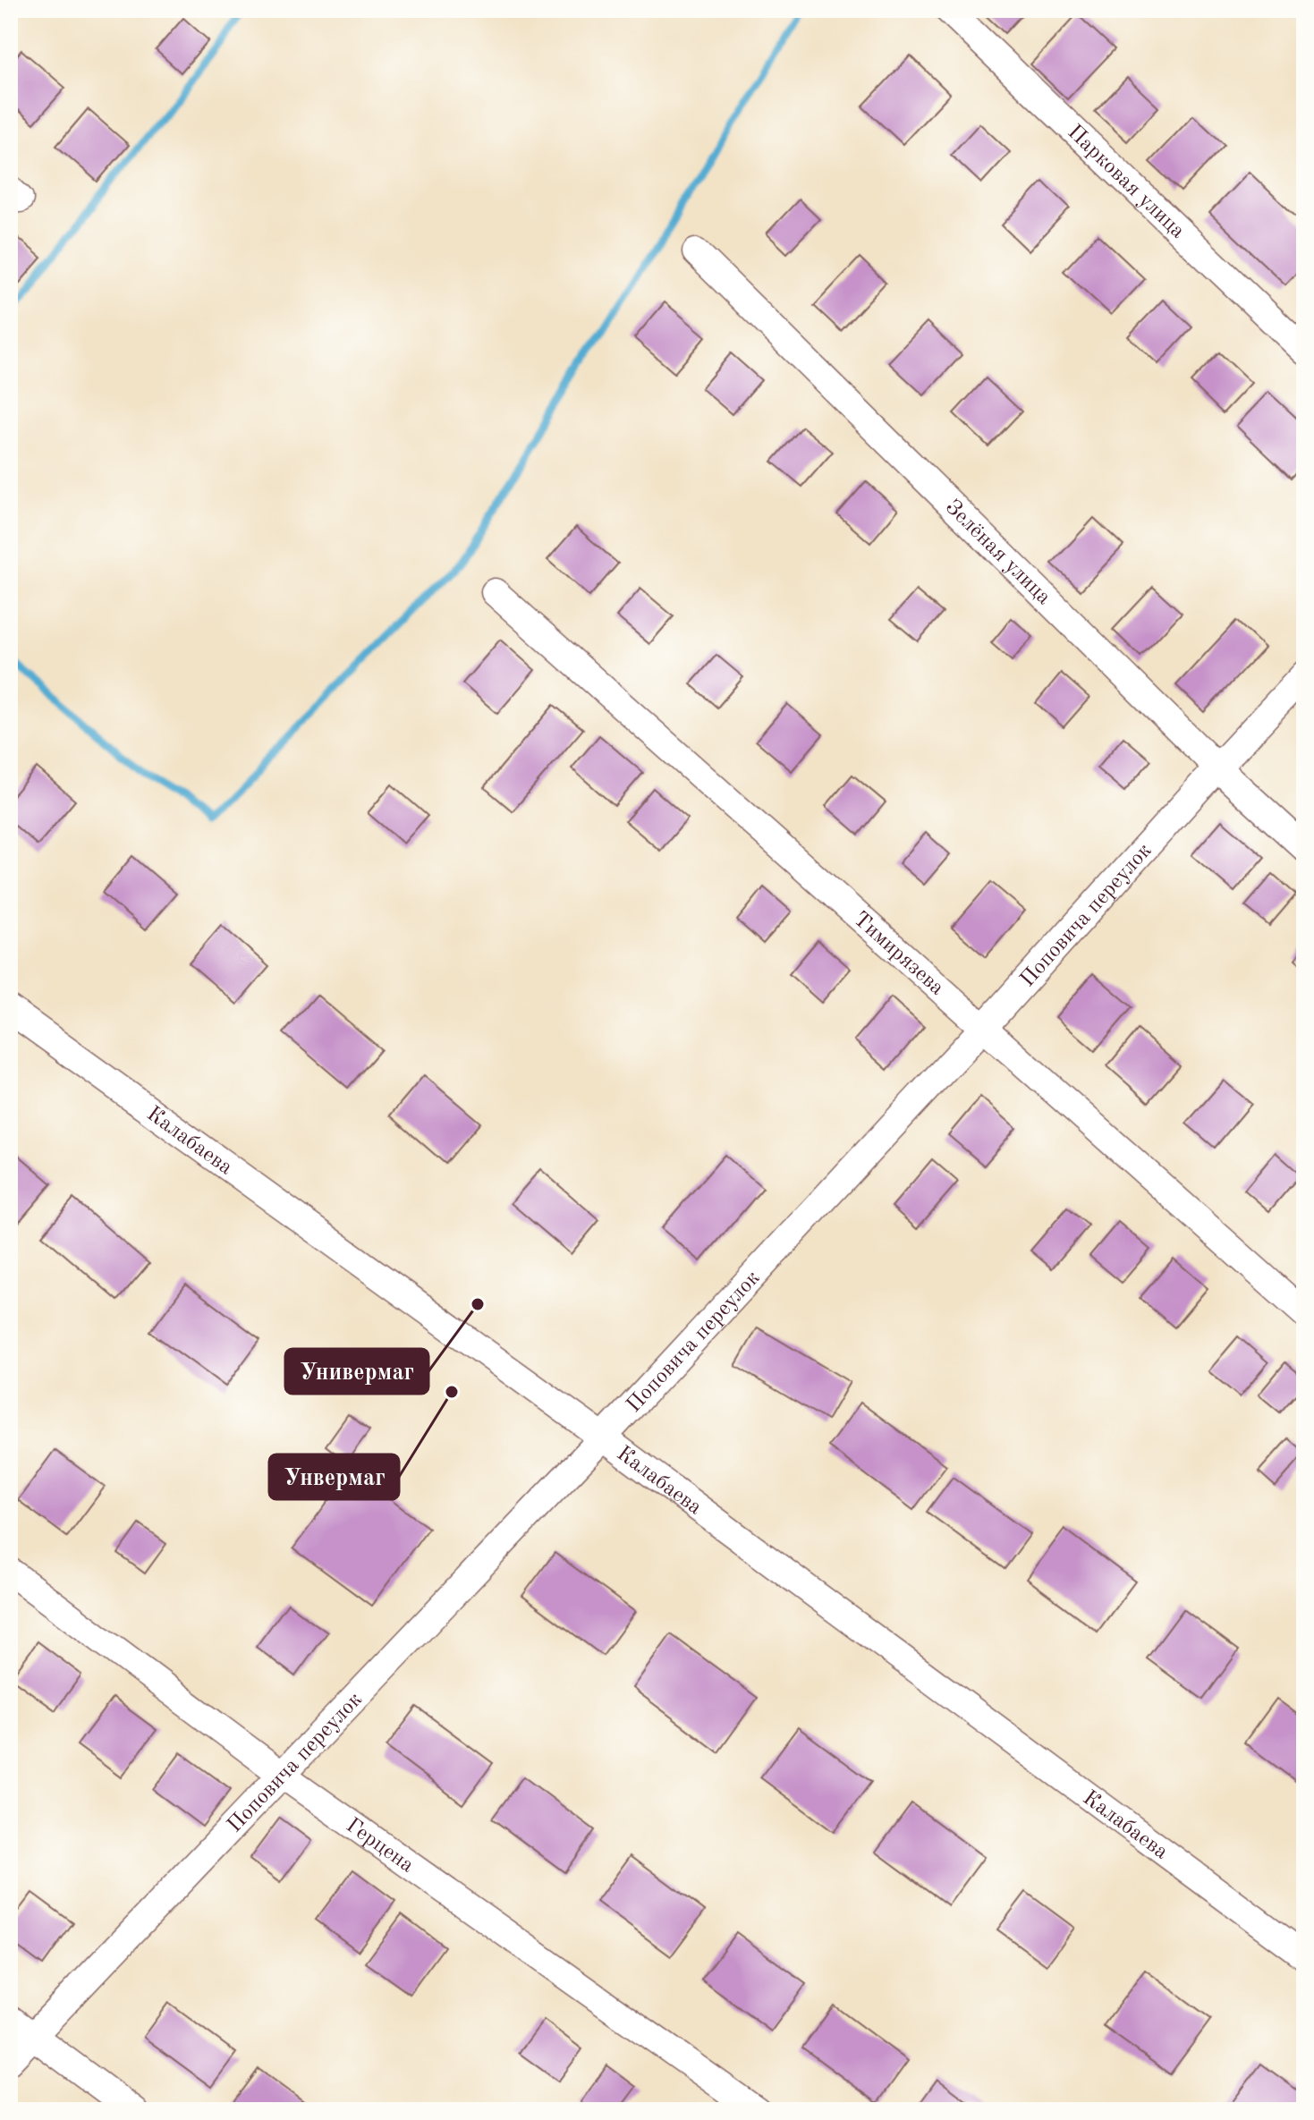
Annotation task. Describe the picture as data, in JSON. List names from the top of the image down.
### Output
{
  "streets": {
    "street": [
      "Парковая улица",
      "Зелёная улица",
      "Поповича переулок",
      "Тимирязева",
      "Калабаева",
      "Герцена"
    ]
  },
  "crossings": [
    ["Зелёная улица", "Поповича переулок"],
    ["Поповича переулок", "Тимирязева"],
    ["Поповича переулок", "Калабаева"],
    ["Поповича переулок", "Герцена"]
  ],
  "places": ["Универмаг", "Унвермаг"]
}
